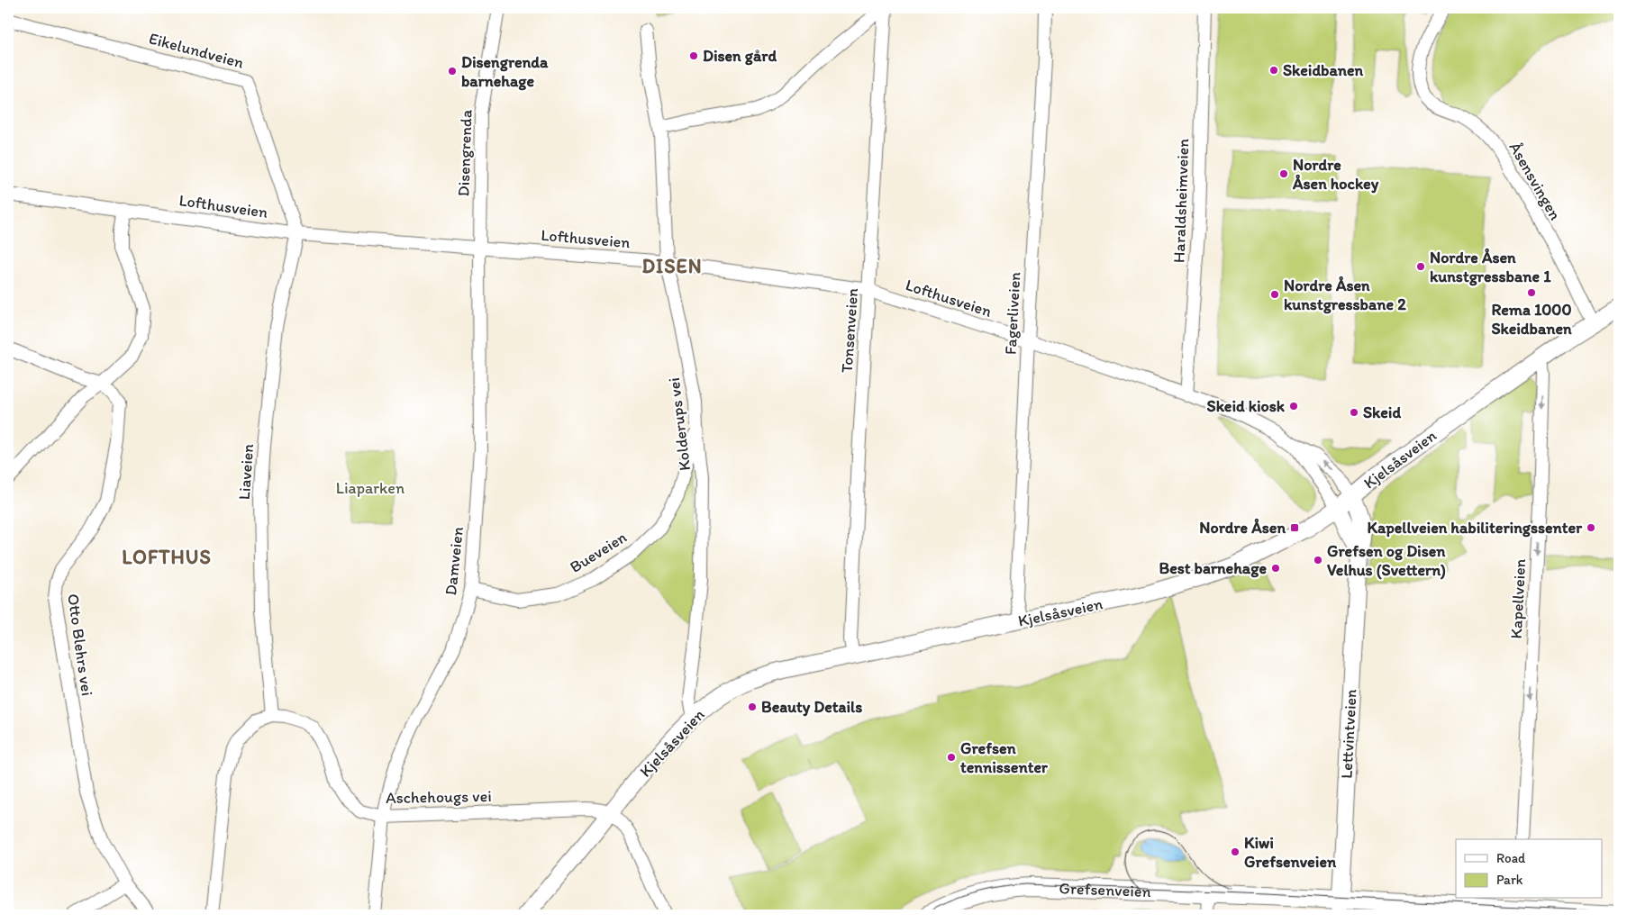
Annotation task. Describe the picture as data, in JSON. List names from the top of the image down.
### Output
{
  "streets": {
    "main road": ["Grefsenveien"],
    "street": [
      "Eikelundveien",
      "Disengrenda",
      "Åsensvingen",
      "Haraldsheimveien",
      "Lofthusveien",
      "Fagerliveien",
      "Tonsenveien",
      "Kolderups vei",
      "Kjelsåsveien",
      "Liaveien",
      "Bueveien",
      "Damveien",
      "Kapellveien",
      "Otto Blehrs vei",
      "Lettvintveien",
      "Aschehougs vei"
    ]
  },
  "crossings": [
    ["Eikelundveien", "Lofthusveien"],
    ["Eikelundveien", "Liaveien"],
    ["Disengrenda", "Lofthusveien"],
    ["Disengrenda", "Damveien"],
    ["Åsensvingen", "Kjelsåsveien"],
    ["Haraldsheimveien", "Lofthusveien"],
    ["Lofthusveien", "Fagerliveien"],
    ["Lofthusveien", "Tonsenveien"],
    ["Lofthusveien", "Kolderups vei"],
    ["Lofthusveien", "Kjelsåsveien"],
    ["Lofthusveien", "Liaveien"],
    ["Lofthusveien", "Damveien"],
    ["Lofthusveien", "Lettvintveien"],
    ["Fagerliveien", "Kjelsåsveien"],
    ["Tonsenveien", "Kjelsåsveien"],
    ["Kolderups vei", "Kjelsåsveien"],
    ["Kolderups vei", "Bueveien"],
    ["Kjelsåsveien", "Kapellveien"],
    ["Kjelsåsveien", "Lettvintveien"],
    ["Kjelsåsveien", "Aschehougs vei"],
    ["Liaveien", "Aschehougs vei"],
    ["Bueveien", "Damveien"],
    ["Damveien", "Aschehougs vei"],
    ["Lettvintveien", "Grefsenveien"]
  ],
  "one_way": ["Kapellveien"],
  "districts": ["DISEN", "LOFTHUS"],
  "parks": ["Liaparken"],
  "places": {
    "other": [
      "Disen gård",
      "Skeidbanen",
      "Disengrenda barnehage",
      "Nordre Åsen hockey",
      "Nordre Åsen kunstgressbane 1",
      "Rema 1000 Skeidbanen",
      "Nordre Åsen kunstgressbane 2",
      "Skeid kiosk",
      "Skeid",
      "Kapellveien habiliteringssenter",
      "Grefsen og Disen Velhus (Svettern)",
      "Best barnehage",
      "Beauty Details",
      "Grefsen tennissenter",
      "Kiwi Grefsenveien"
    ],
    "transit": ["Nordre Åsen"]
  },
  "legend": ["Road", "Park"]
}
